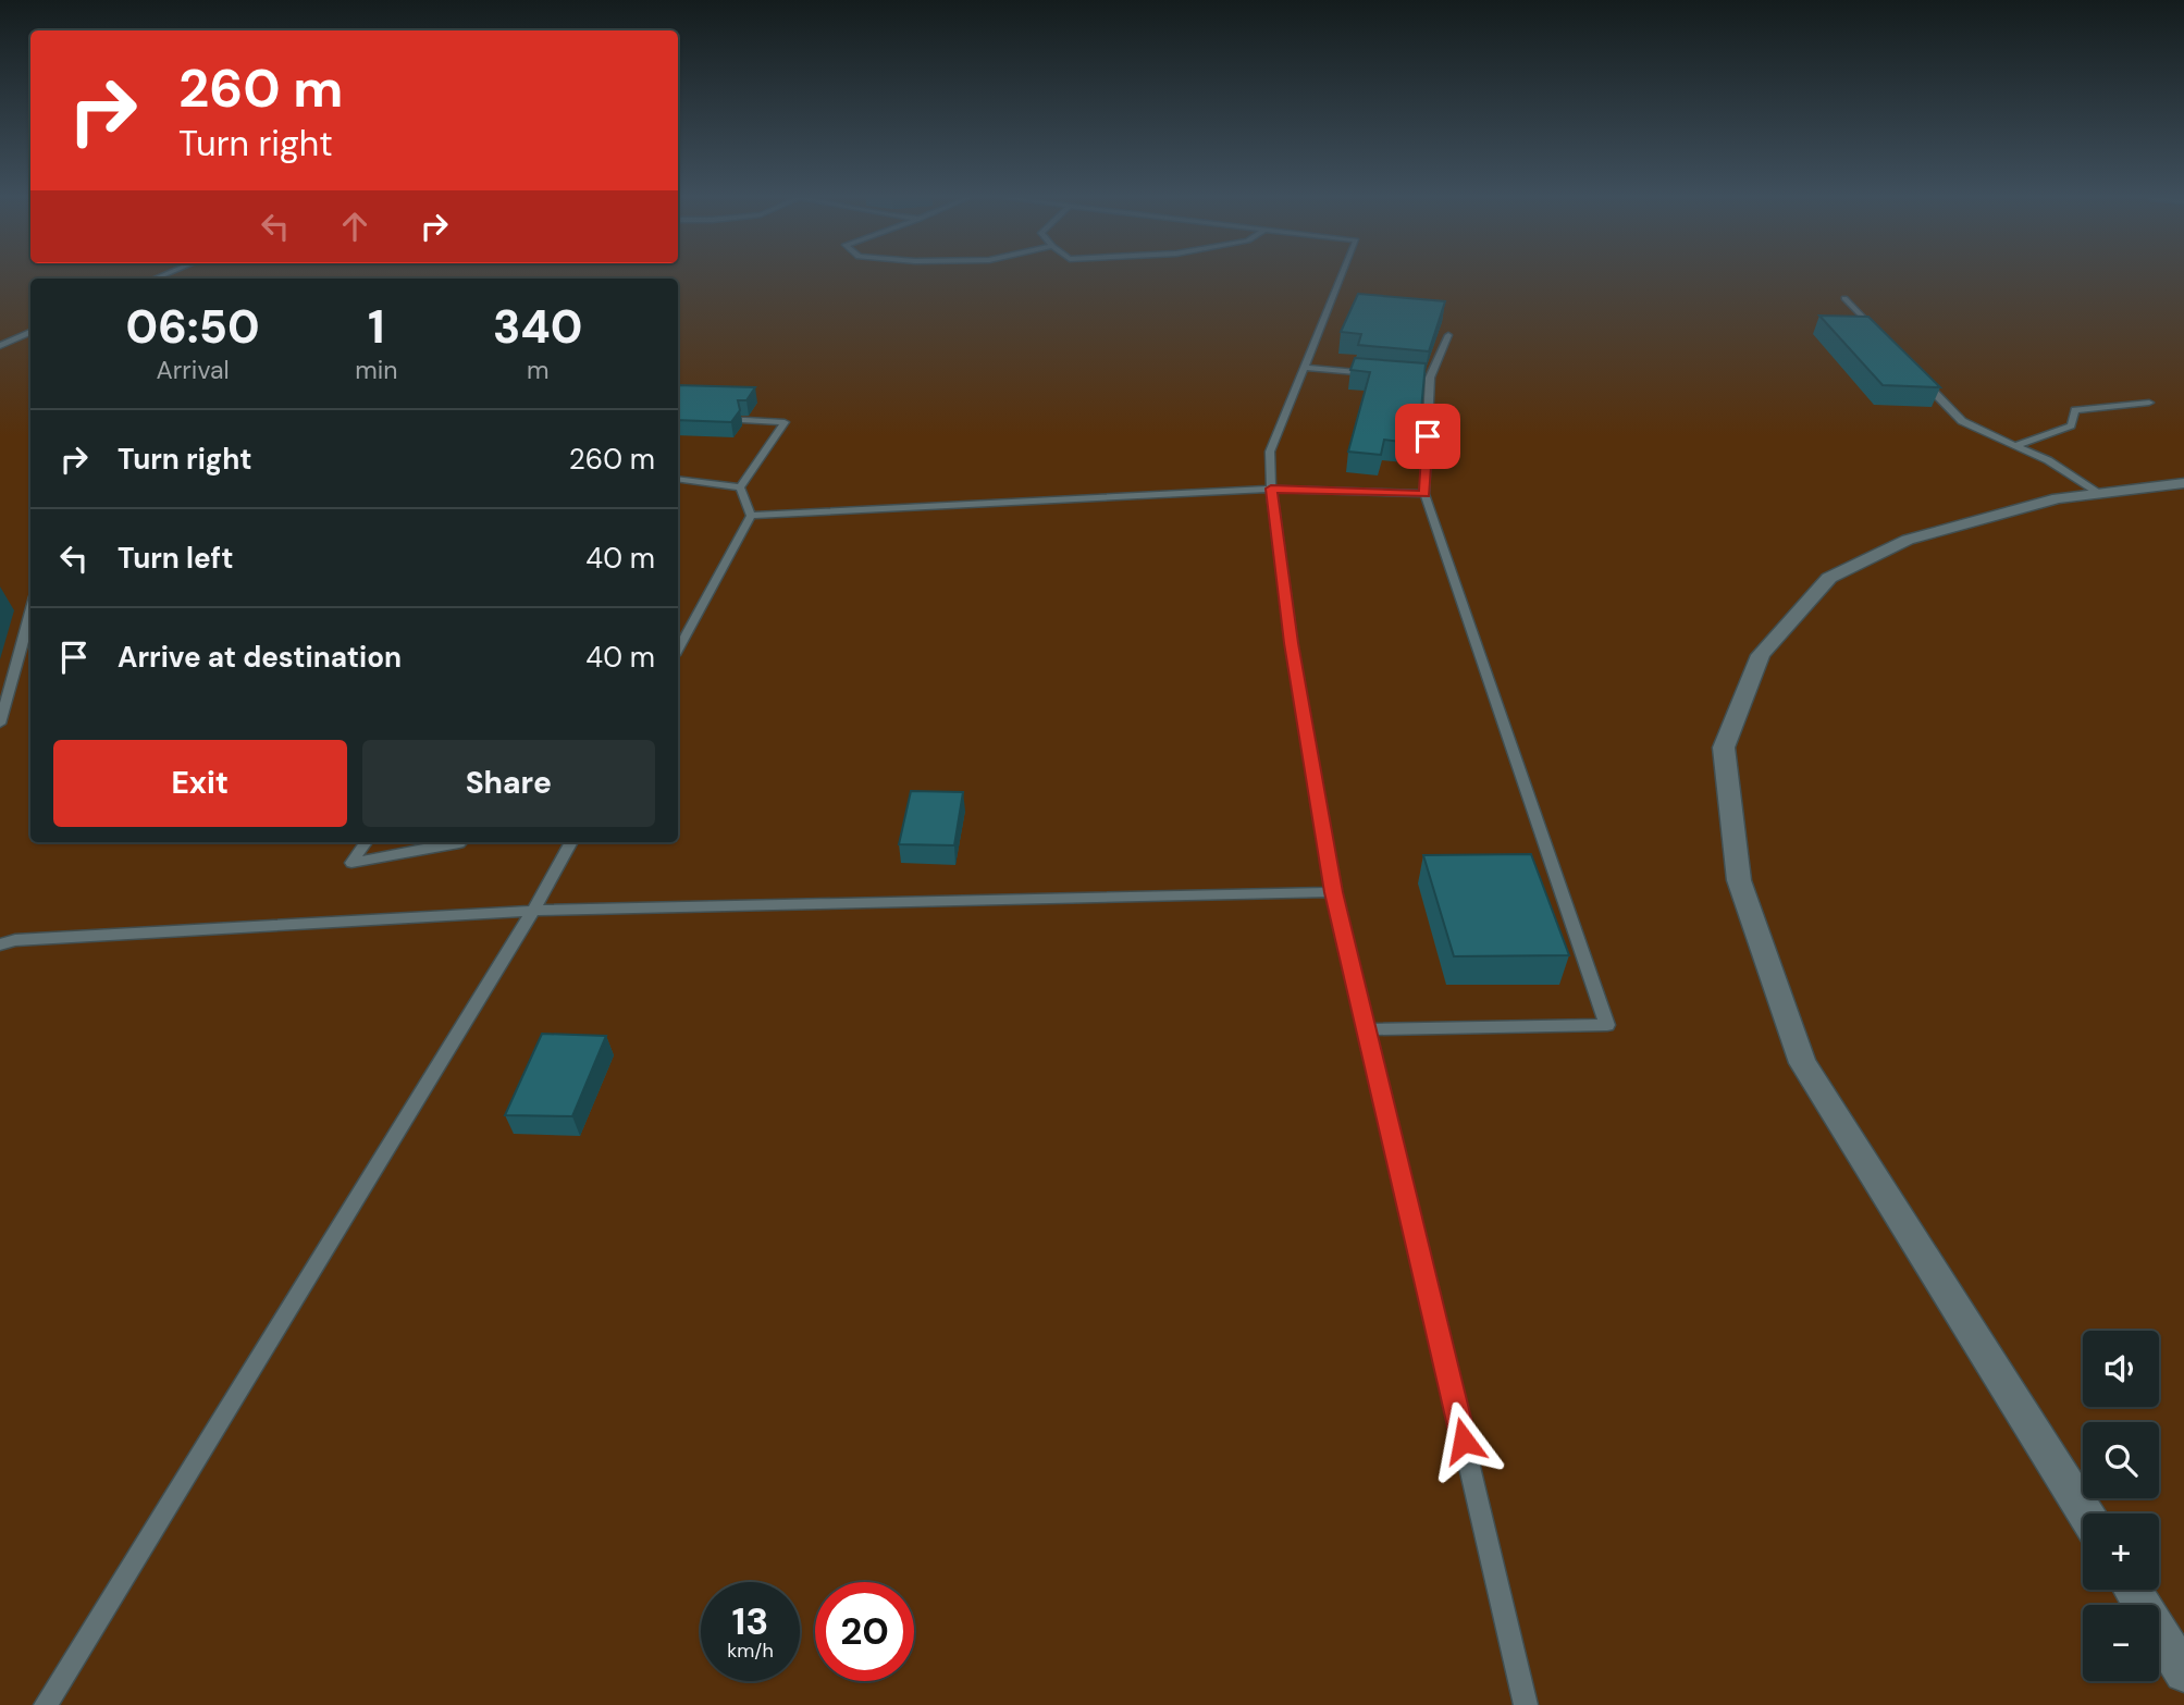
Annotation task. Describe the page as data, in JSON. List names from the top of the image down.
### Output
{
  "page": {
    "turn": ["260 m", "Turn right"],
    "eta": [
      "06:50",
      "Arrival",
      "1",
      "min",
      "340",
      "m"
    ],
    "list": [
      {
        "name": "Turn right",
        "value": "260 m"
      },
      {
        "name": "Turn left",
        "value": "40 m"
      },
      {
        "name": "Arrive at destination",
        "value": "40 m"
      }
    ],
    "buttons": ["Exit", "Share"],
    "map_buttons": ["+", "−"],
    "speed": "13 km/h",
    "limit": "20"
  }
}
